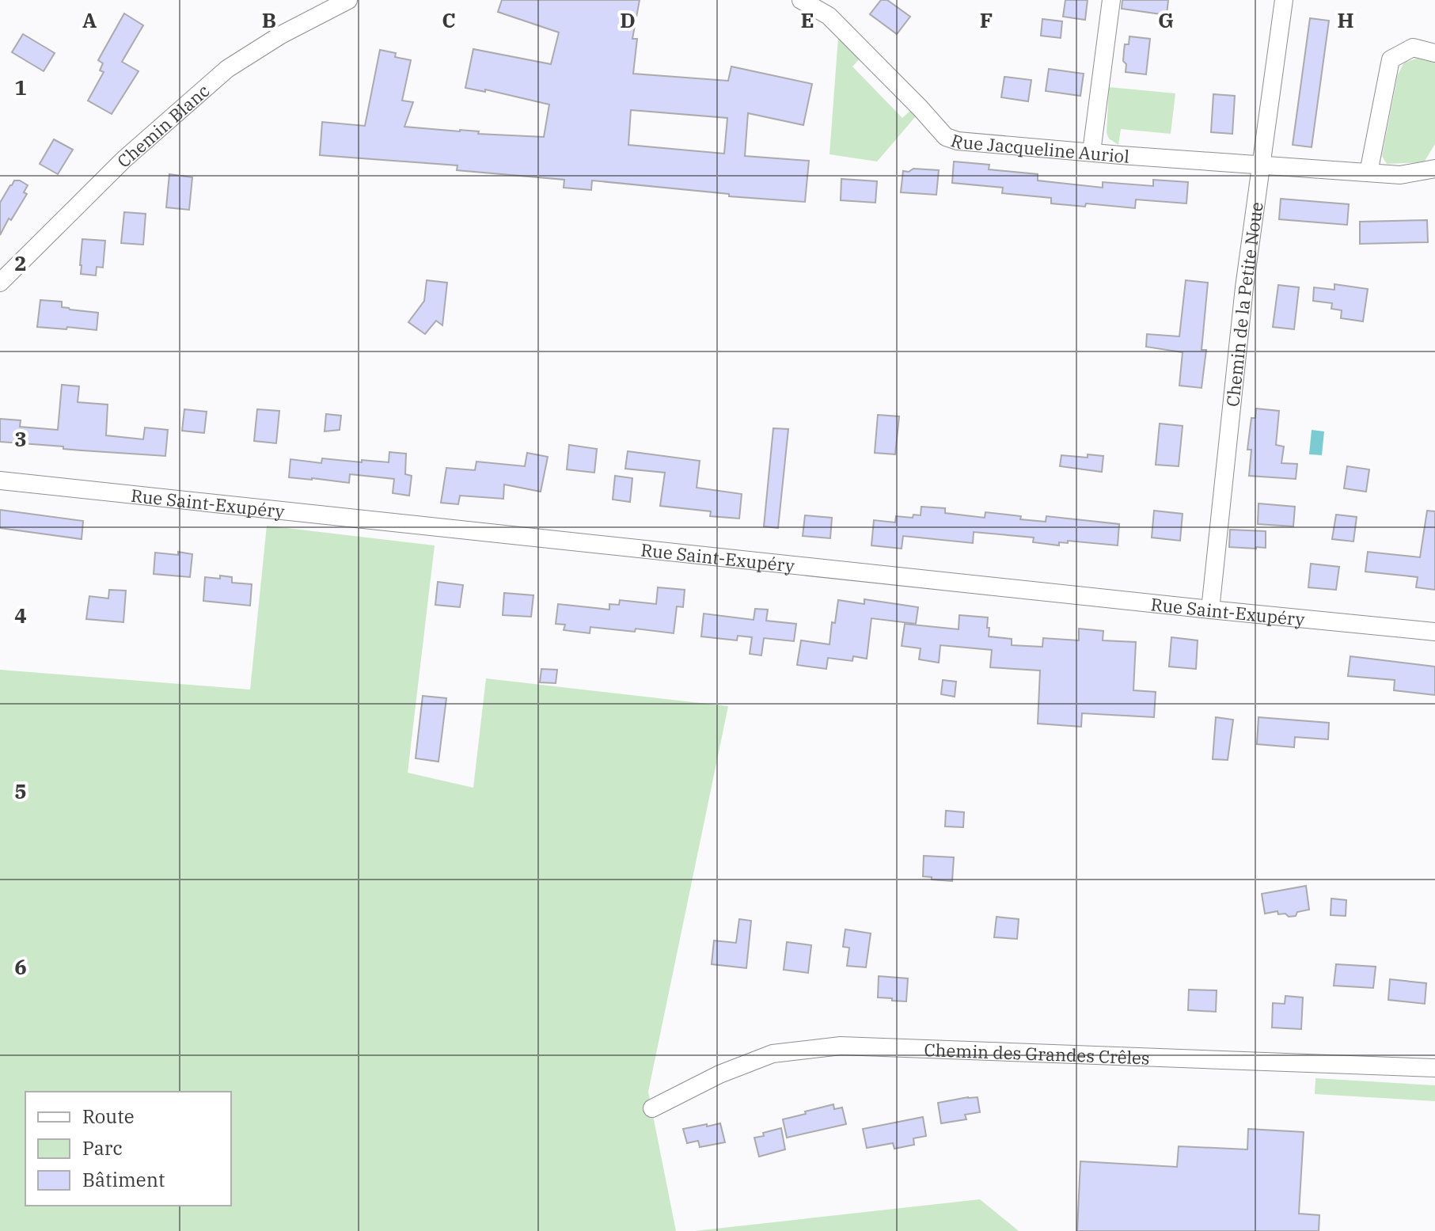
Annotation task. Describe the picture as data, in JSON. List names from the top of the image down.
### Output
{
  "streets": {
    "street": [
      "Chemin Blanc",
      "Rue Jacqueline Auriol",
      "Chemin de la Petite Noue",
      "Rue Saint-Exupéry",
      "Chemin des Grandes Crêles"
    ]
  },
  "crossings": [
    ["Rue Jacqueline Auriol", "Chemin de la Petite Noue"],
    ["Chemin de la Petite Noue", "Rue Saint-Exupéry"]
  ],
  "legend": ["Route", "Parc", "Bâtiment"],
  "grid": {
    "columns": [
      "A",
      "B",
      "C",
      "D",
      "E",
      "F",
      "G",
      "H"
    ],
    "rows": [
      "1",
      "2",
      "3",
      "4",
      "5",
      "6"
    ]
  }
}
